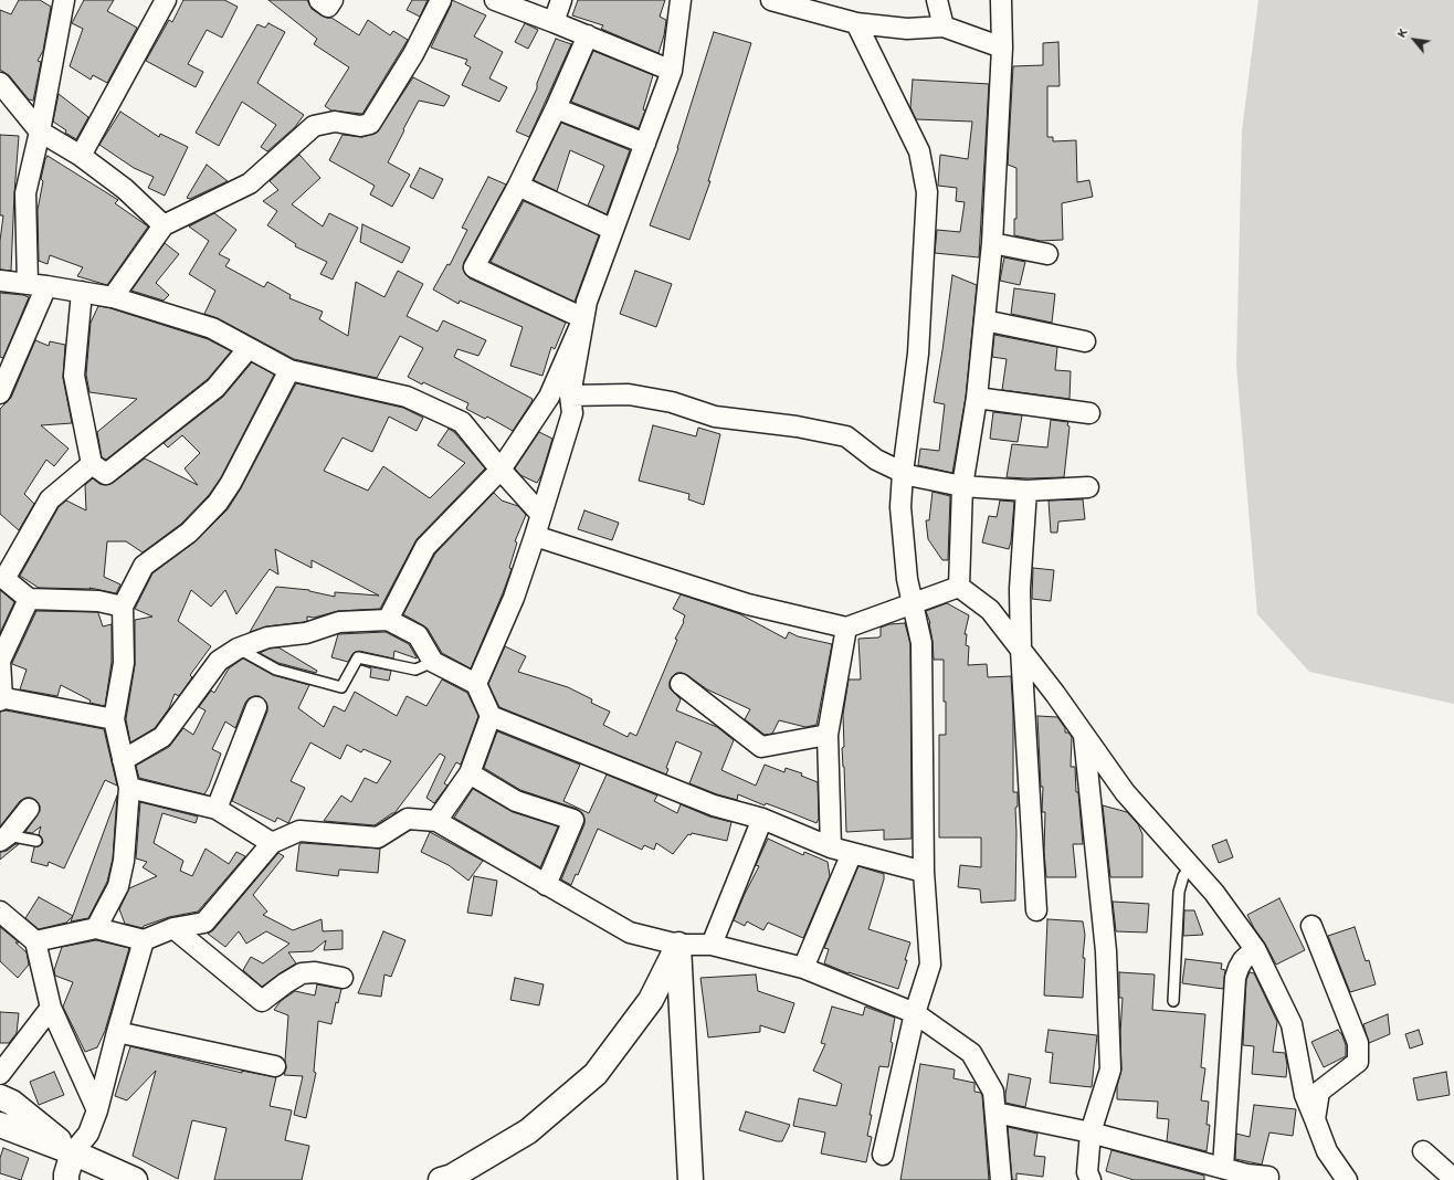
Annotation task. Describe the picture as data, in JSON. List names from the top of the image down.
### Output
{
  "north": "top left"
}
